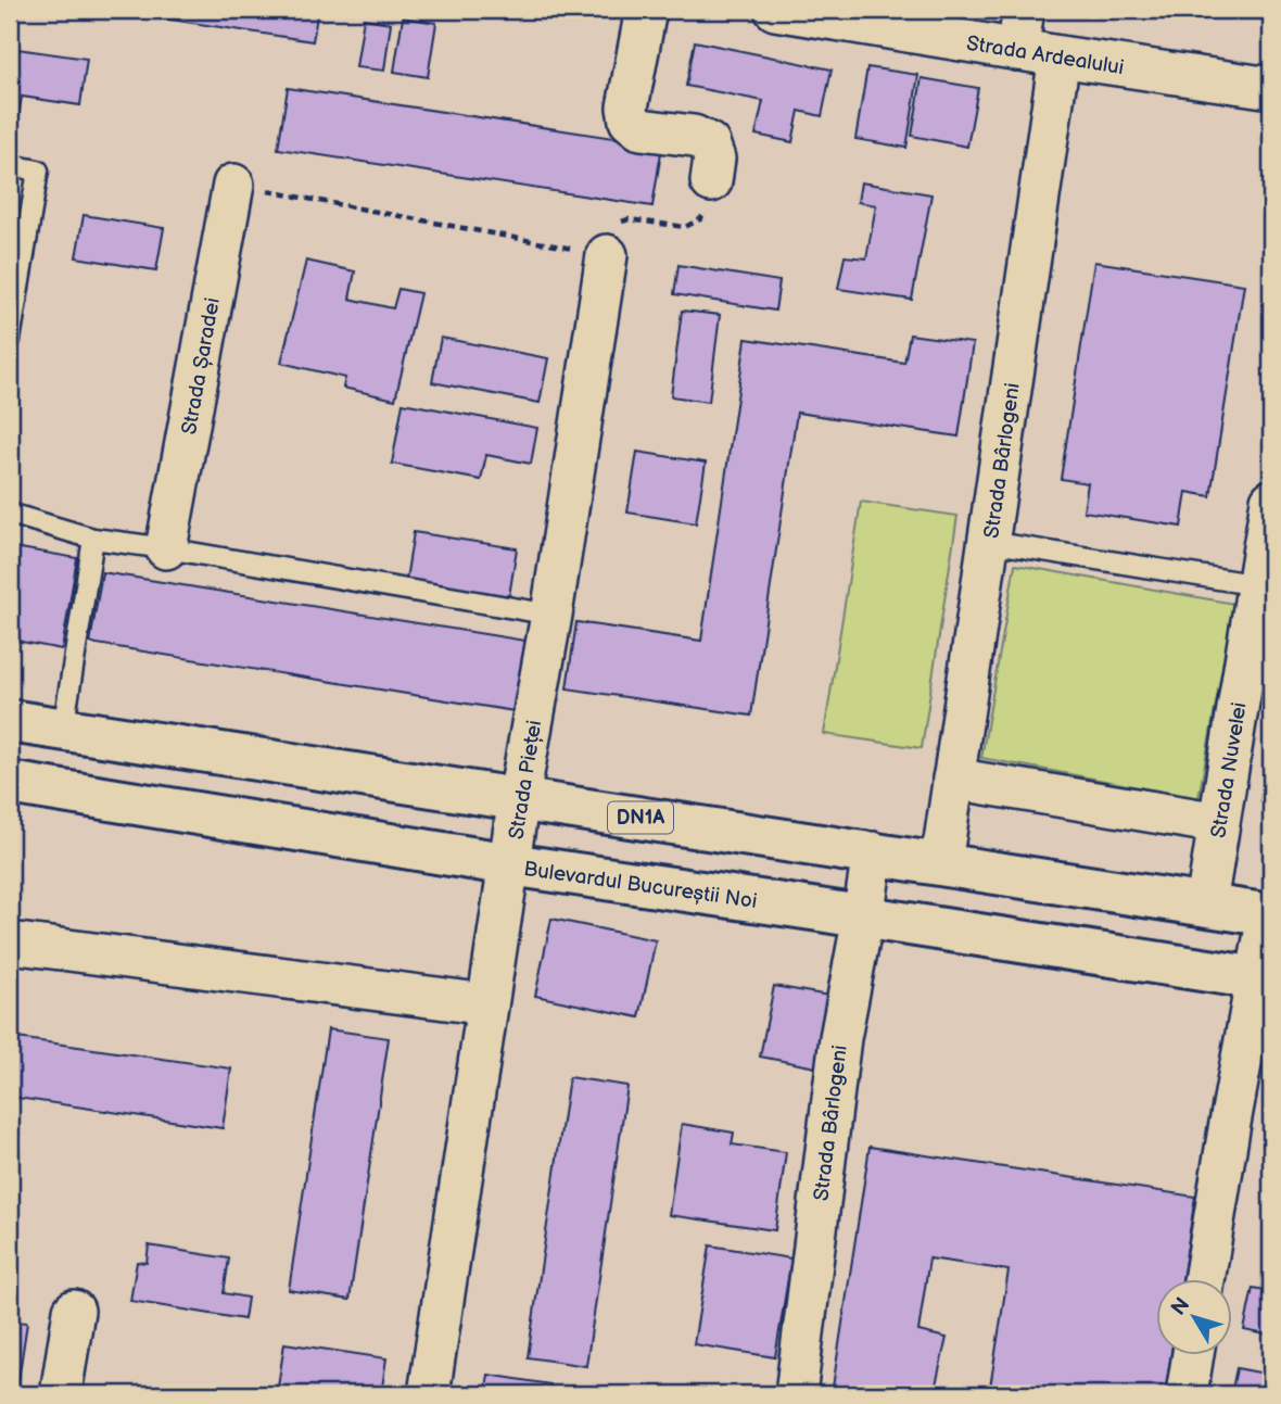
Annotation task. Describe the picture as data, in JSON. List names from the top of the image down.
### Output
{
  "streets": {
    "main road": ["DN1A", "Bulevardul Bucureștii Noi"],
    "street": [
      "Strada Ardealului",
      "Strada Șaradei",
      "Strada Bârlogeni",
      "Strada Nuvelei",
      "Strada Pieței"
    ]
  },
  "crossings": [
    ["Strada Ardealului", "Strada Bârlogeni"],
    ["Strada Bârlogeni", "DN1A"],
    ["Strada Bârlogeni", "Bulevardul Bucureștii Noi"],
    ["Strada Nuvelei", "DN1A"],
    ["Strada Pieței", "DN1A"],
    ["Strada Pieței", "Bulevardul Bucureștii Noi"]
  ],
  "north": "top left"
}
